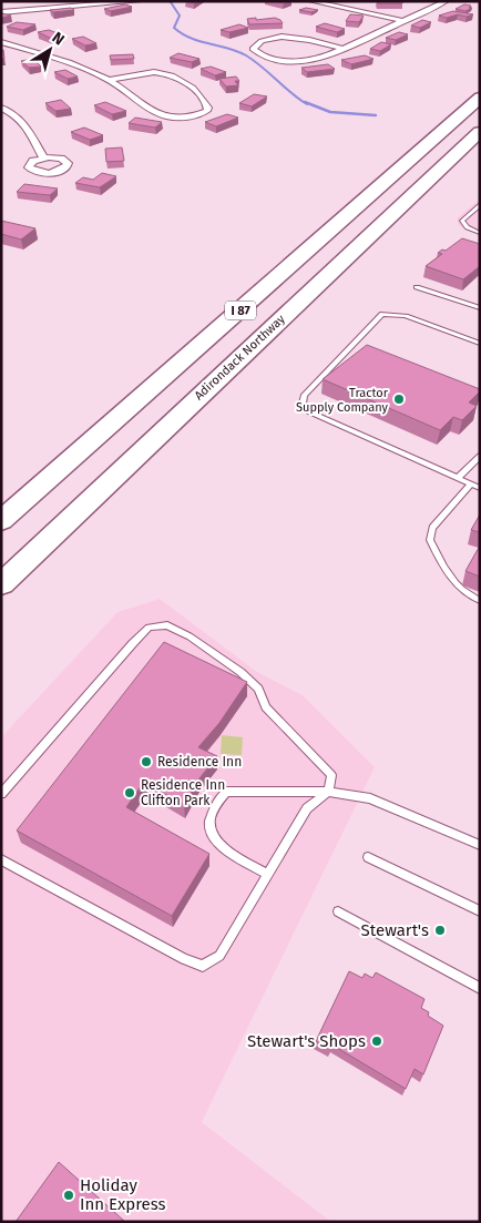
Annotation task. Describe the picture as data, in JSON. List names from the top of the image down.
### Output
{
  "streets": {
    "highway": ["I 87", "Adirondack Northway"]
  },
  "places": [
    "Tractor Supply Company",
    "Residence Inn",
    "Residence Inn Clifton Park",
    "Stewart's",
    "Stewart's Shops",
    "Holiday Inn Express"
  ],
  "north": "top right"
}
